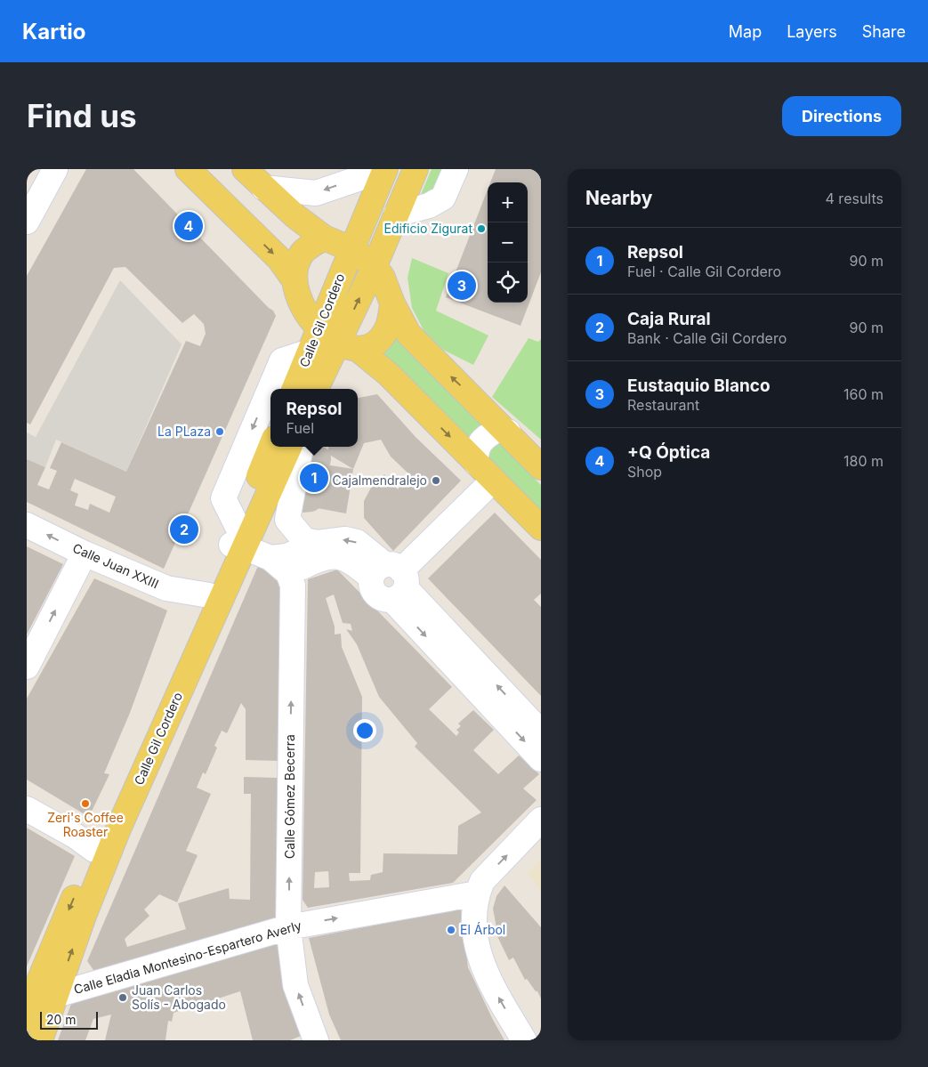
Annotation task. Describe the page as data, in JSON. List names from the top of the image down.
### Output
{
  "streets": {
    "main road": ["Calle Gil Cordero"],
    "street": ["Calle Juan XXIII", "Calle Gómez Becerra", "Calle Eladia Montesino-Espartero Averly"]
  },
  "crossings": [
    ["Calle Gil Cordero", "Calle Juan XXIII"],
    ["Calle Gil Cordero", "Calle Eladia Montesino-Espartero Averly"],
    ["Calle Gómez Becerra", "Calle Eladia Montesino-Espartero Averly"]
  ],
  "one_way": ["Calle Gómez Becerra", "Calle Eladia Montesino-Espartero Averly"],
  "places": [
    "Edificio Zigurat",
    "La PLaza",
    "Cajalmendralejo",
    "Zeri's Coffee Roaster",
    "El Árbol",
    "Juan Carlos Solís - Abogado"
  ],
  "scale_bar": "20 m",
  "page": {
    "header": "Kartio",
    "nav": ["Map", "Layers", "Share"],
    "buttons": "Directions",
    "title": "Find us",
    "heading": ["Nearby", "4 results"],
    "map_buttons": ["+", "−"],
    "pins": [
      "4",
      "3",
      "1",
      "2"
    ],
    "list": [
      {
        "mark": "1",
        "name": "Repsol",
        "note": "Fuel · Calle Gil Cordero",
        "value": "90 m"
      },
      {
        "mark": "2",
        "name": "Caja Rural",
        "note": "Bank · Calle Gil Cordero",
        "value": "90 m"
      },
      {
        "mark": "3",
        "name": "Eustaquio Blanco",
        "note": "Restaurant",
        "value": "160 m"
      },
      {
        "mark": "4",
        "name": "+Q Óptica",
        "note": "Shop",
        "value": "180 m"
      }
    ],
    "popup": ["Repsol", "Fuel"],
    "scale": "20 m"
  }
}
